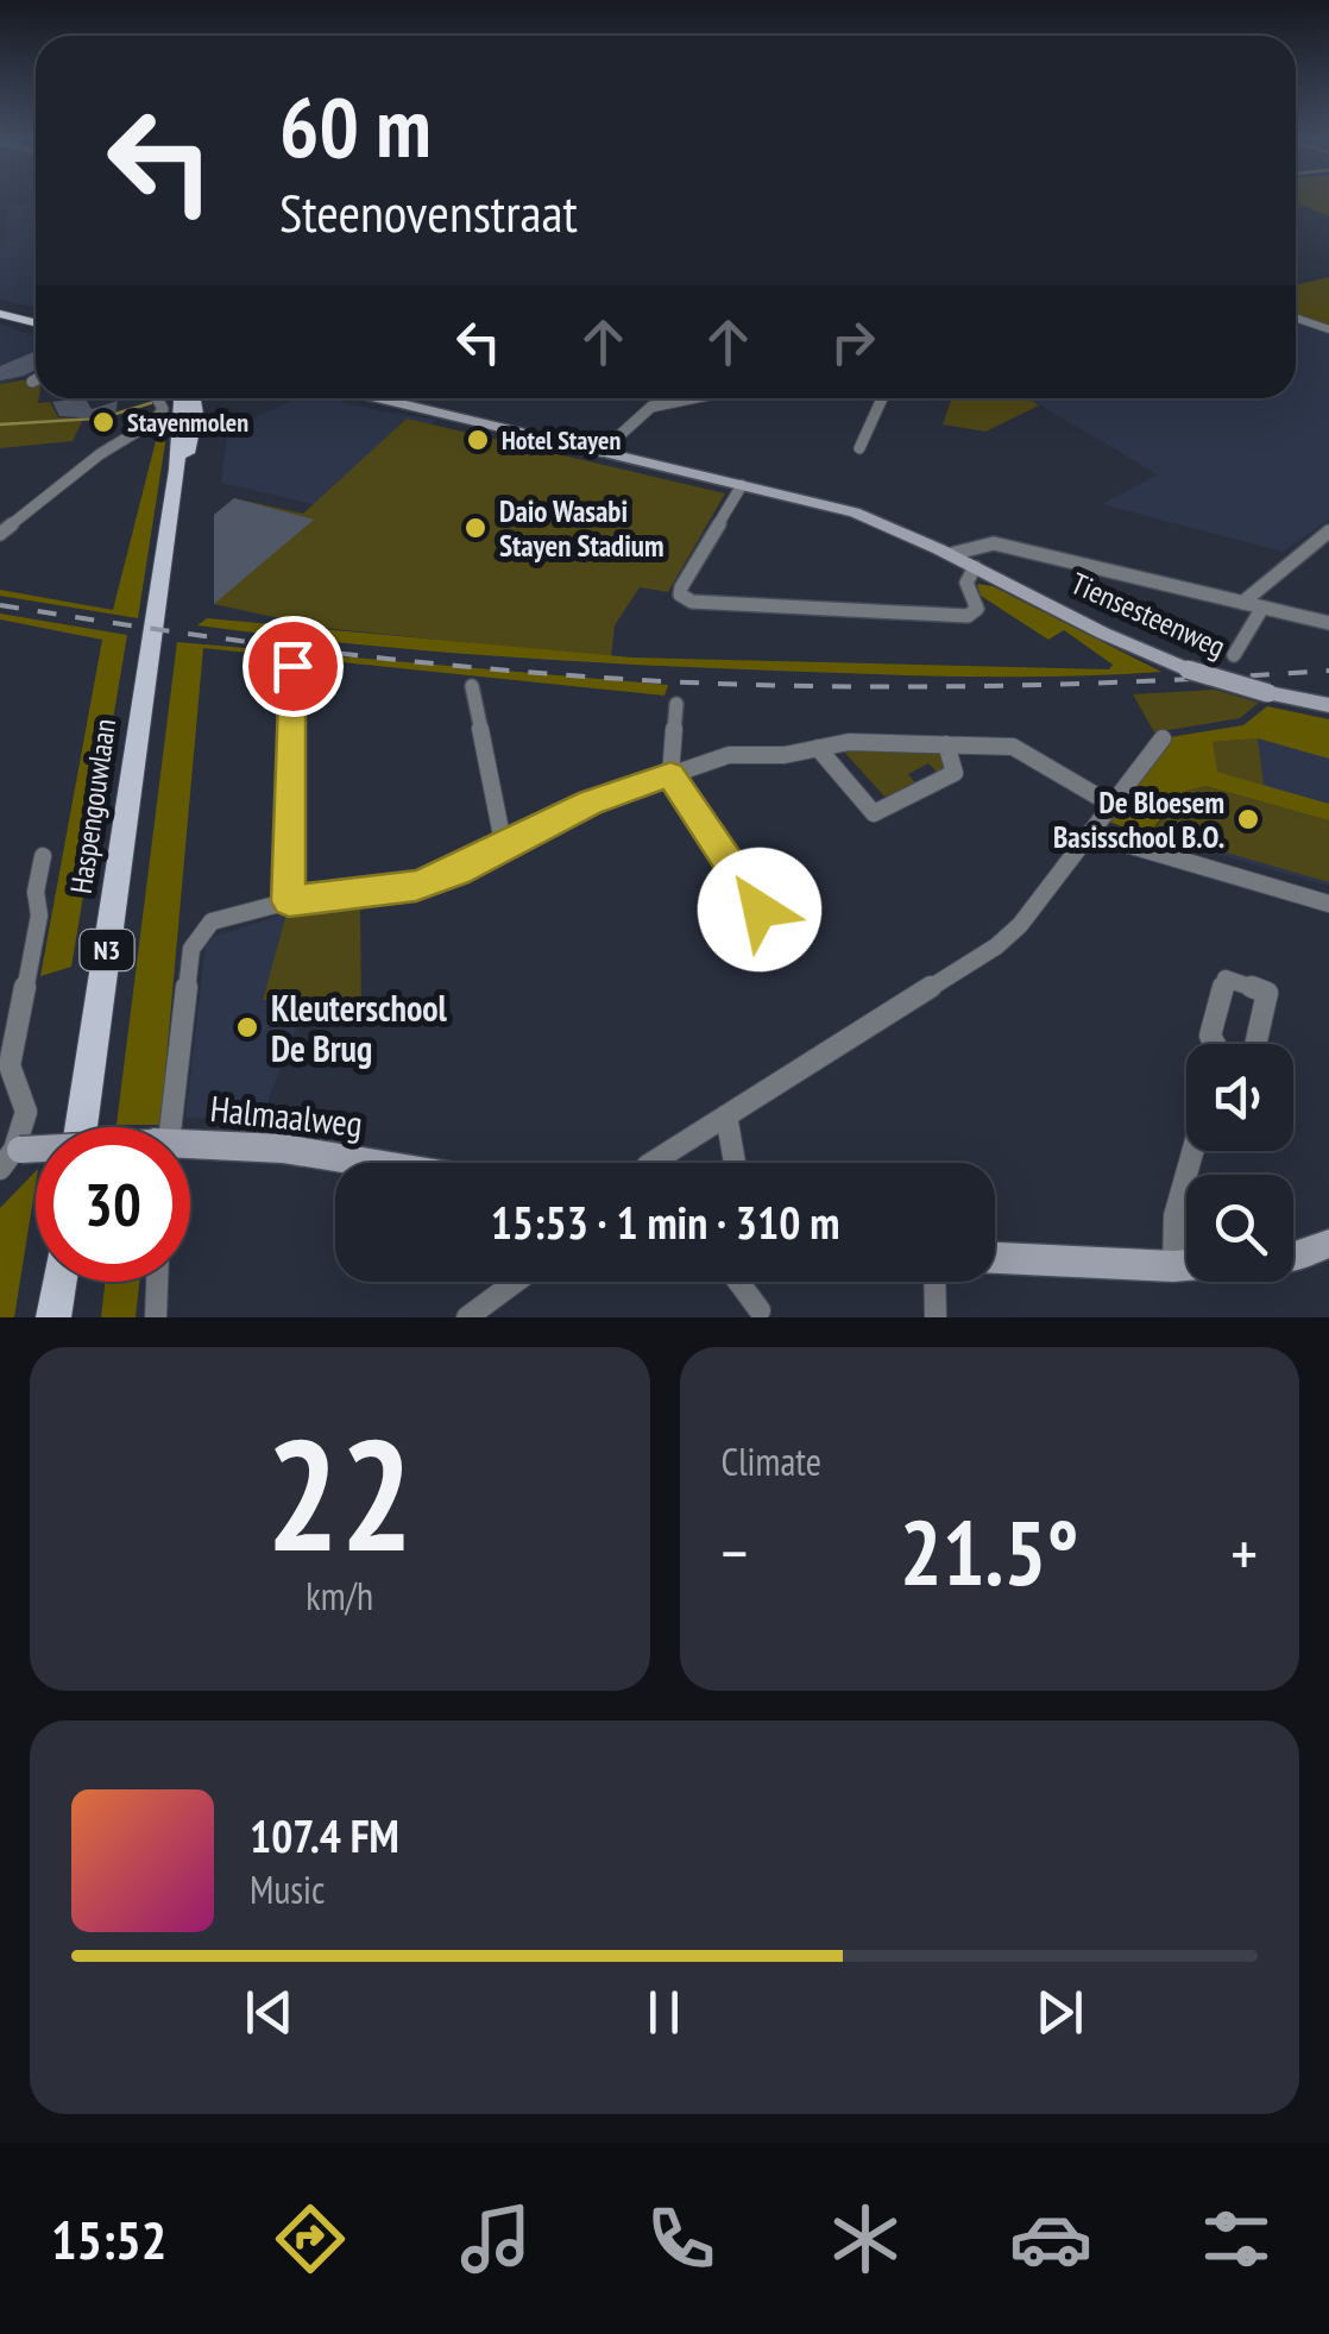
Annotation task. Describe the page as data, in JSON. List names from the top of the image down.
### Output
{
  "streets": {
    "main road": [
      "Tiensesteenweg",
      "Haspengouwlaan",
      "N3",
      "Halmaalweg"
    ]
  },
  "places": [
    "Stayenmolen",
    "Hotel Stayen",
    "Daio Wasabi Stayen Stadium",
    "De Bloesem Basisschool B.O.",
    "Kleuterschool De Brug"
  ],
  "page": {
    "turn": ["60 m", "Steenovenstraat"],
    "limit": "30",
    "trip": "15:53 · 1 min · 310 m",
    "tile": [
      ["22", "km/h"],
      "Climate"
    ],
    "heat": ["−", "21.5°", "+"],
    "song": ["107.4 FM", "Music"],
    "tabs": "15:52"
  }
}
